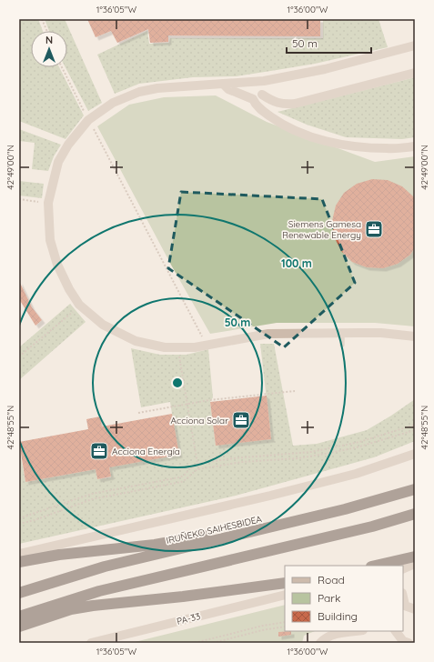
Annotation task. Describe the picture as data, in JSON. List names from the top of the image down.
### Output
{
  "streets": {
    "highway": ["IRUÑEKO SAIHESBIDEA"],
    "street": ["PA-33"]
  },
  "places": {
    "office": ["Siemens Gamesa Renewable Energy", "Acciona Solar", "Acciona Energía"]
  },
  "legend": ["Road", "Park", "Building"],
  "scale_bar": "50 m",
  "north": "top",
  "coordinates": [
    "1°36'05\"W",
    "1°36'00\"W",
    "42°49'00\"N",
    "42°48'55\"N"
  ],
  "rings": ["100 m", "50 m"]
}
